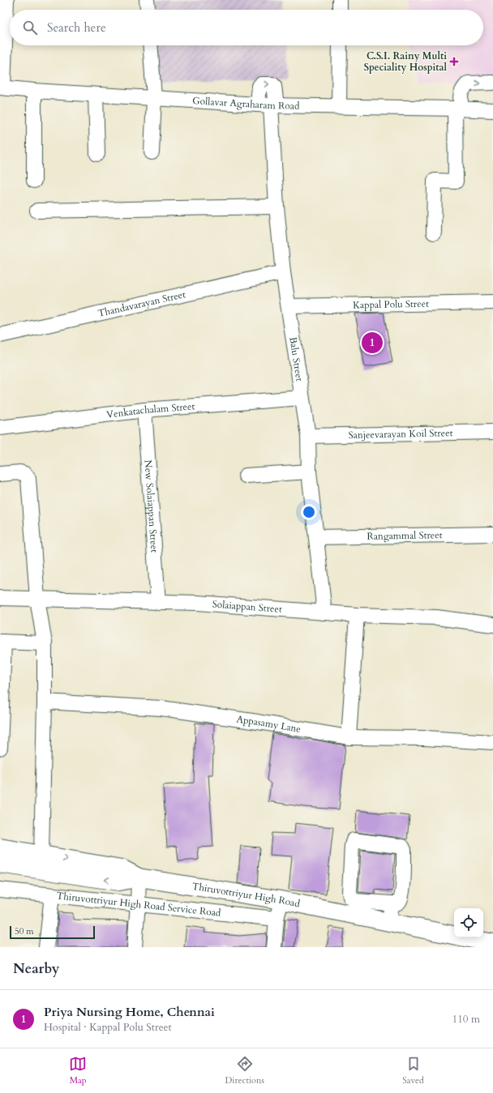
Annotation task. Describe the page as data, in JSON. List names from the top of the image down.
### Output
{
  "streets": {
    "main road": ["Thiruvottriyur High Road"],
    "street": [
      "Gollavar Agraharam Road",
      "Thandavarayan Street",
      "Kappal Polu Street",
      "Balu Street",
      "Venkatachalam Street",
      "Sanjeevarayan Koil Street",
      "New Solaiappan Street",
      "Rangammal Street",
      "Solaiappan Street",
      "Appasamy Lane",
      "Thiruvottriyur High Road Service Road"
    ]
  },
  "crossings": [
    ["Gollavar Agraharam Road", "Balu Street"],
    ["Thandavarayan Street", "Balu Street"],
    ["Kappal Polu Street", "Balu Street"],
    ["Balu Street", "Venkatachalam Street"],
    ["Balu Street", "Sanjeevarayan Koil Street"],
    ["Balu Street", "Rangammal Street"],
    ["Balu Street", "Solaiappan Street"],
    ["Venkatachalam Street", "New Solaiappan Street"],
    ["New Solaiappan Street", "Solaiappan Street"]
  ],
  "places": {
    "health": ["C.S.I. Rainy Multi Speciality Hospital"]
  },
  "scale_bar": "50 m",
  "page": {
    "search": "Search here",
    "pins": "1",
    "scale": "50 m",
    "heading": "Nearby",
    "list": [
      {
        "mark": "1",
        "name": "Priya Nursing Home, Chennai",
        "note": "Hospital · Kappal Polu Street",
        "value": "110 m"
      }
    ],
    "nav": ["Map", "Directions", "Saved"]
  }
}
